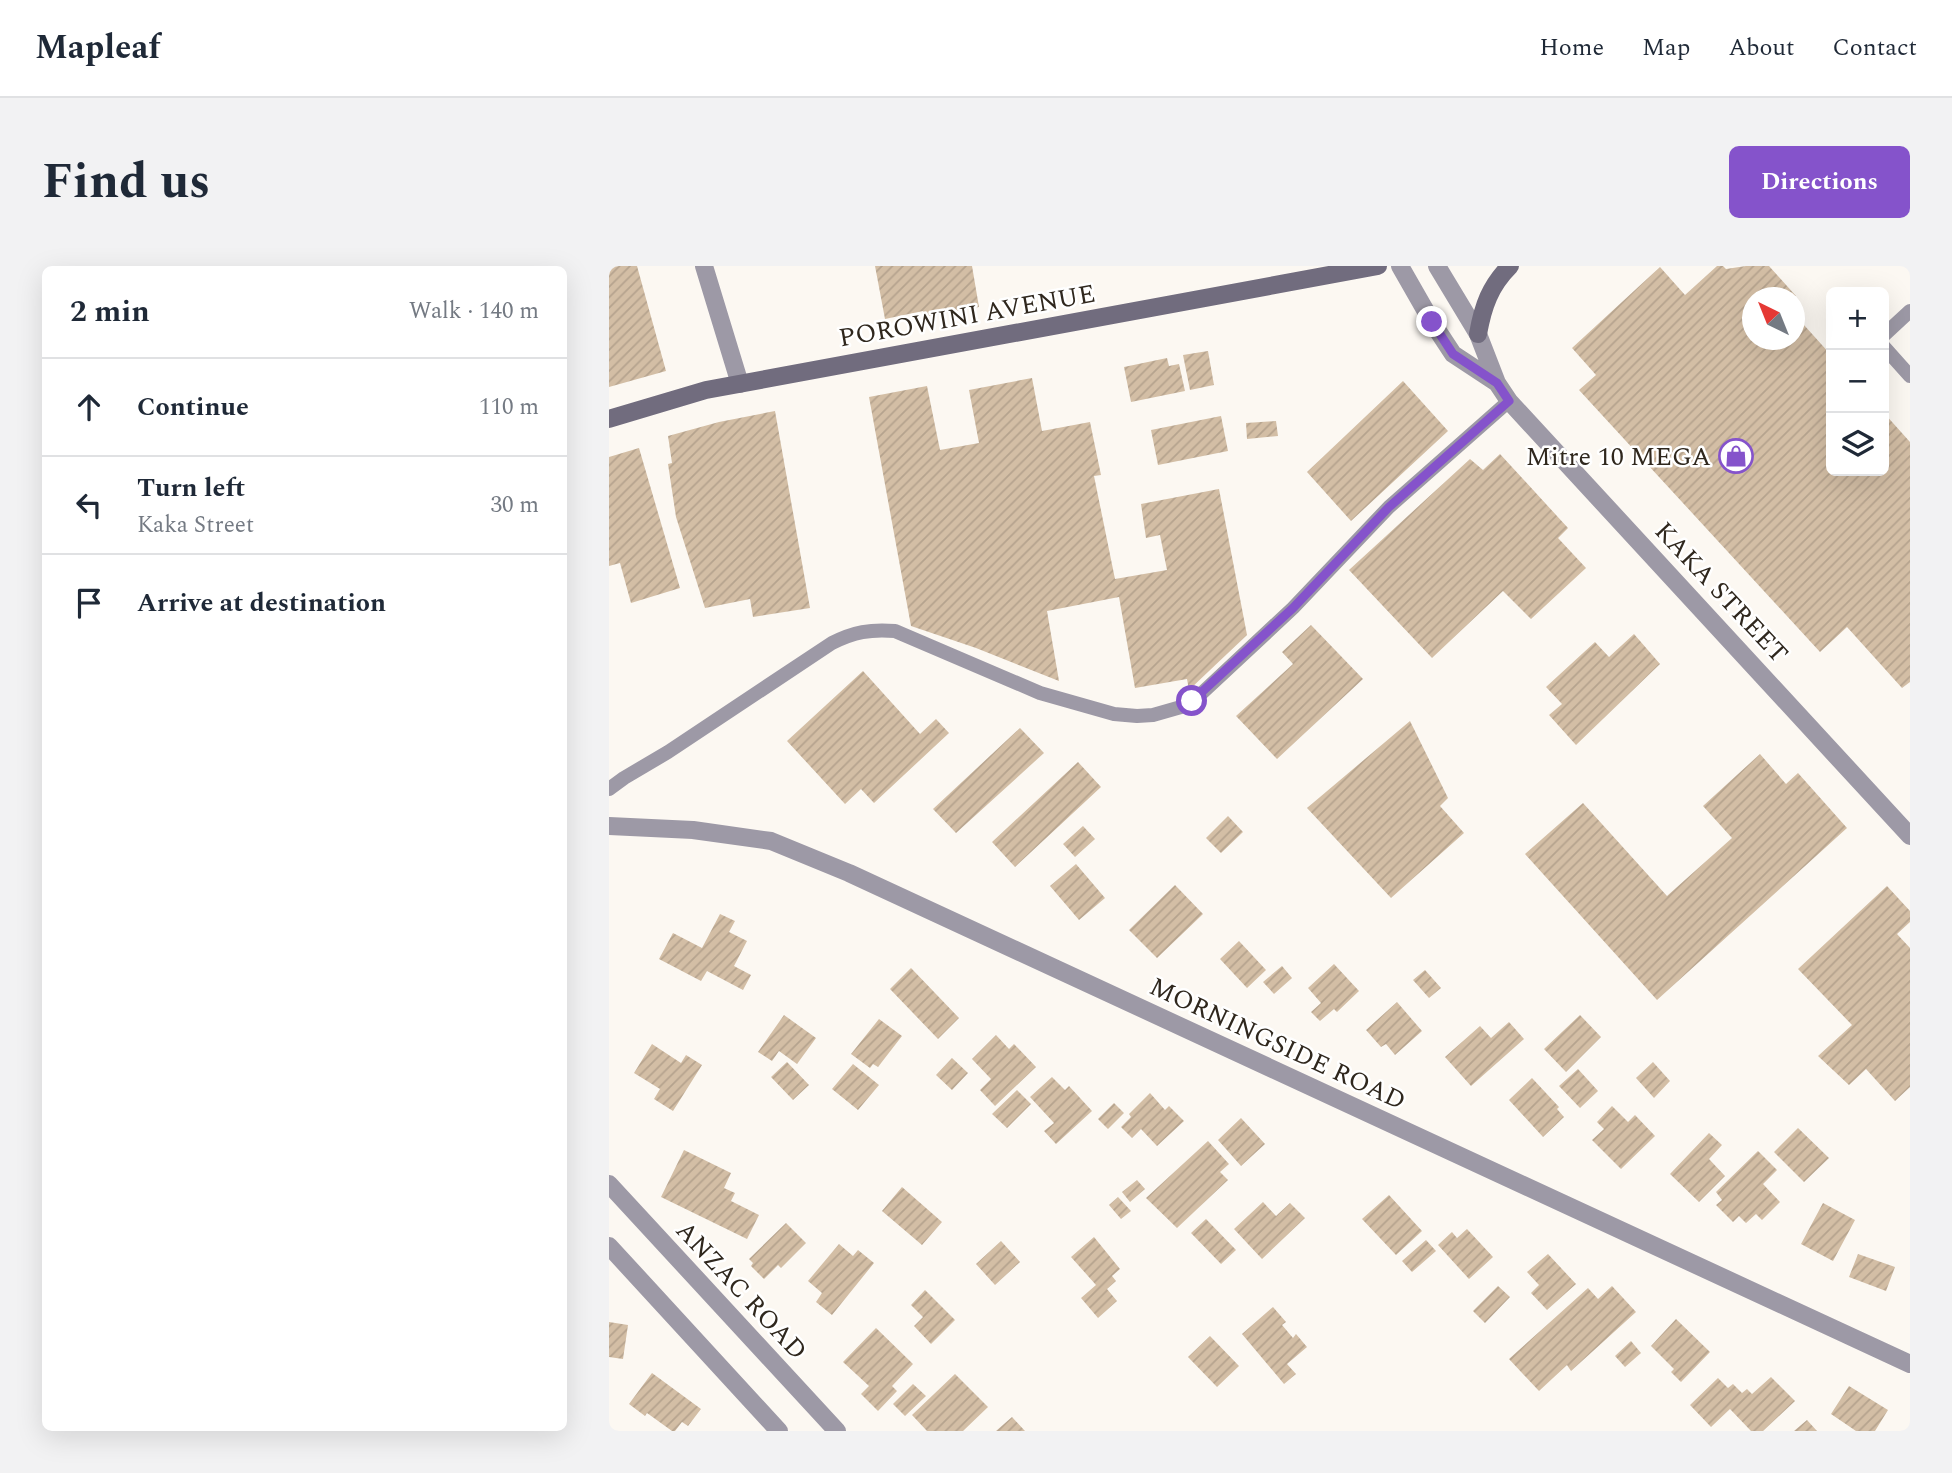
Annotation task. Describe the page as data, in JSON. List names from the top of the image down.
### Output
{
  "streets": {
    "main road": ["POROWINI AVENUE"],
    "street": ["KAKA STREET", "MORNINGSIDE ROAD", "ANZAC ROAD"]
  },
  "places": {
    "shop": ["Mitre 10 MEGA"]
  },
  "north": "top left",
  "page": {
    "header": "Mapleaf",
    "nav": [
      "Home",
      "Map",
      "About",
      "Contact"
    ],
    "title": "Find us",
    "buttons": "Directions",
    "heading": ["2 min", "Walk · 140 m"],
    "map_buttons": ["+", "−"],
    "list": [
      ["Continue", "110 m"],
      ["Turn left", "Kaka Street", "30 m"],
      "Arrive at destination"
    ]
  }
}
